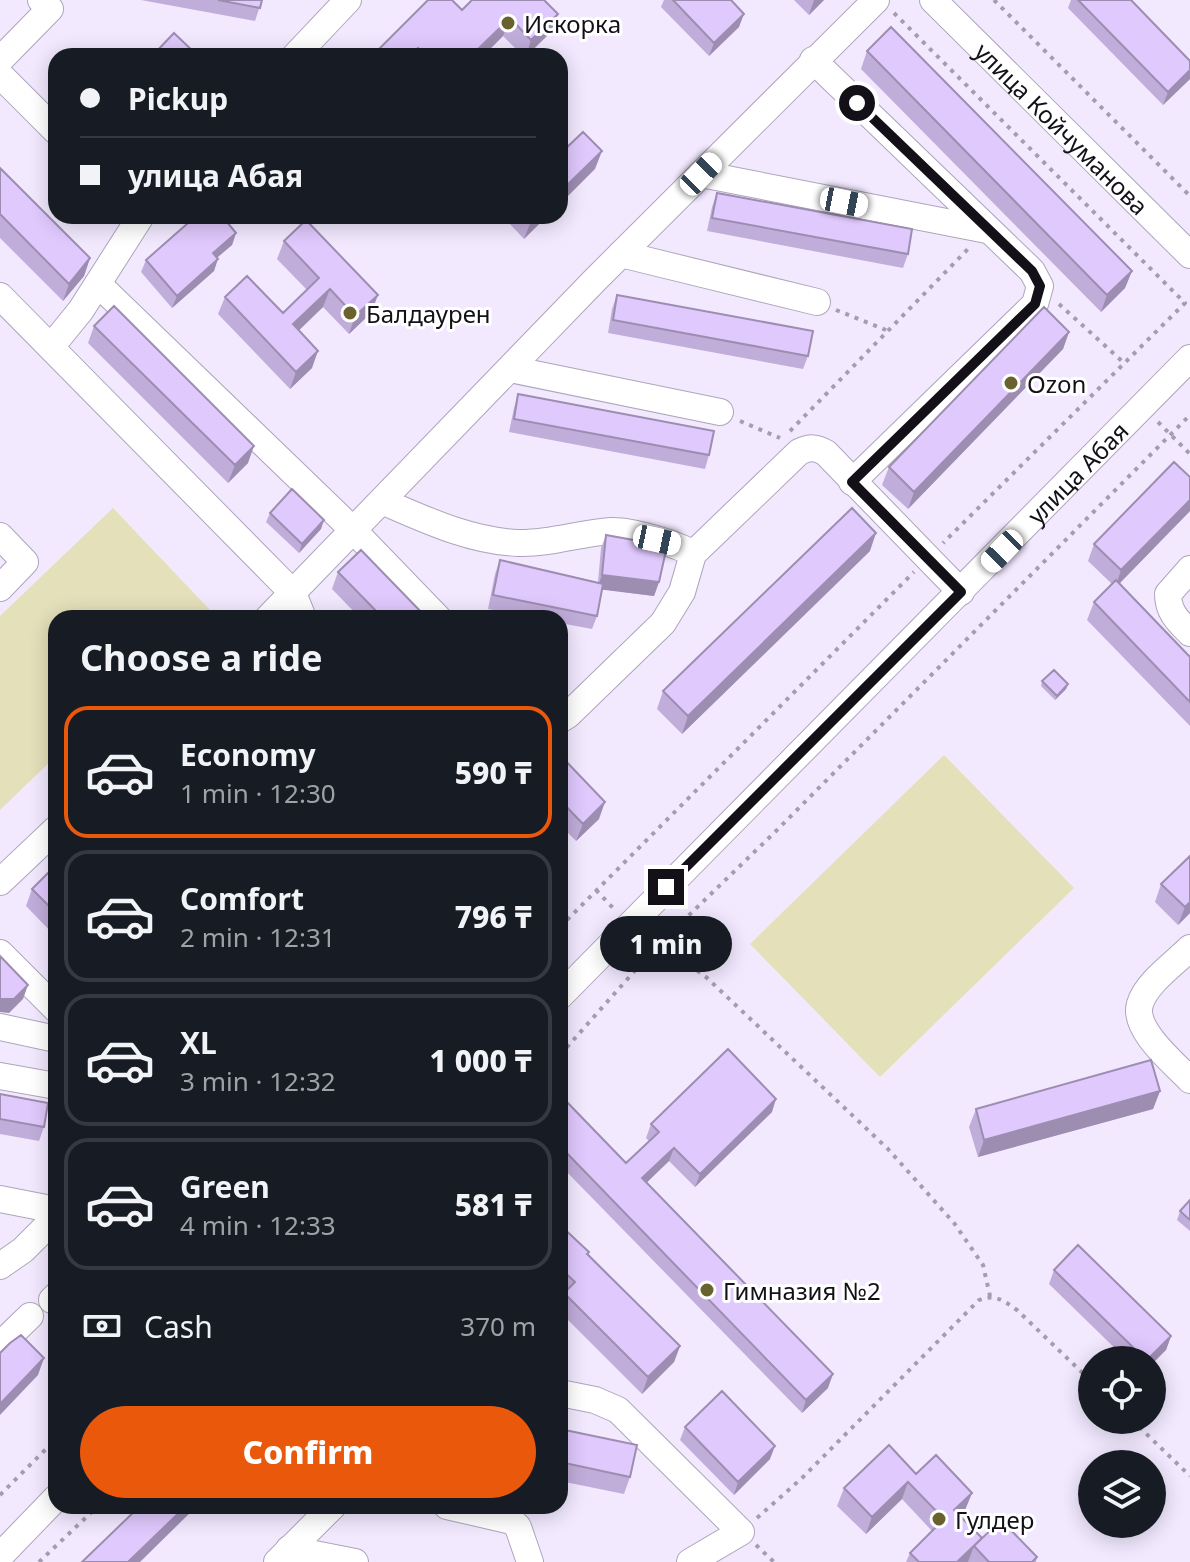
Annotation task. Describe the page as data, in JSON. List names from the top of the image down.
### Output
{
  "streets": {
    "street": ["улица Койчуманова", "улица Абая"]
  },
  "places": [
    "Искоркa",
    "Балдаурен",
    "Ozon",
    "Гимназия №2",
    "Гулдер"
  ],
  "page": {
    "banner": ["Pickup", "улица Абая"],
    "heading": "Choose a ride",
    "list": [
      {
        "name": "Economy",
        "note": "1 min · 12:30",
        "value": "590 ₸"
      },
      {
        "name": "Comfort",
        "note": "2 min · 12:31",
        "value": "796 ₸"
      },
      {
        "name": "XL",
        "note": "3 min · 12:32",
        "value": "1 000 ₸"
      },
      {
        "name": "Green",
        "note": "4 min · 12:33",
        "value": "581 ₸"
      }
    ],
    "bubble": "1 min",
    "pay": ["Cash", "370 m"],
    "buttons": "Confirm"
  }
}
